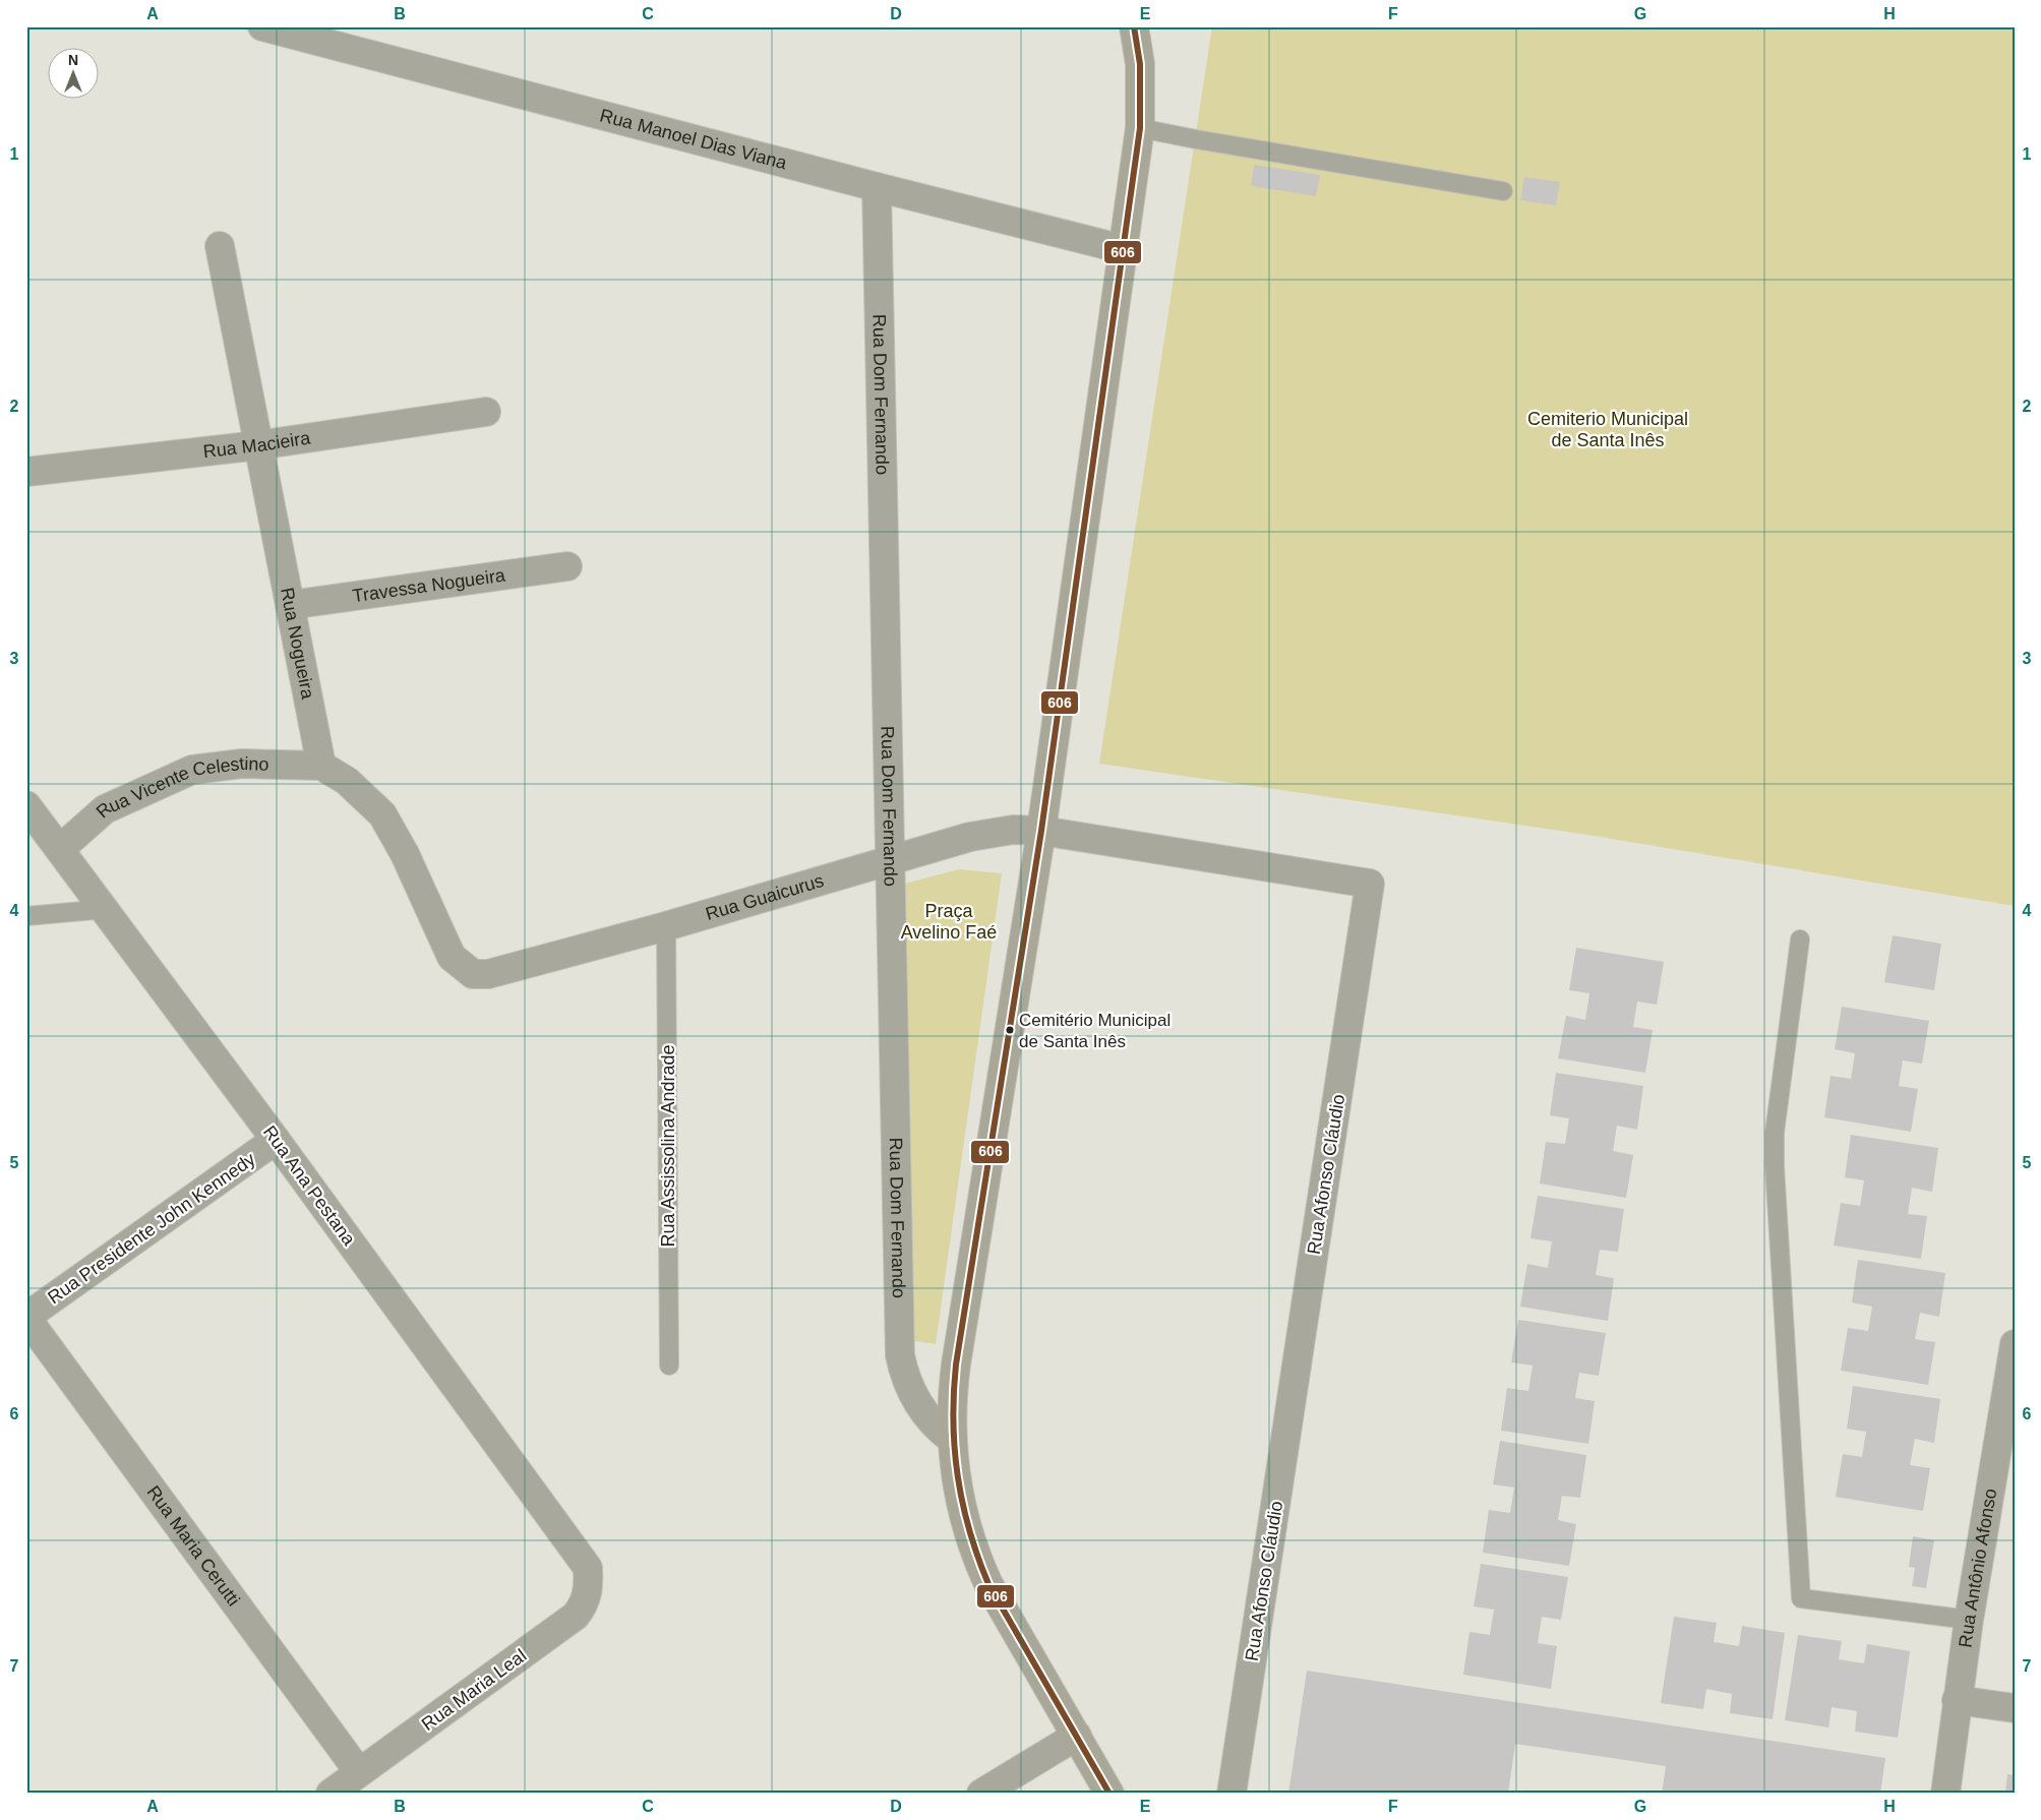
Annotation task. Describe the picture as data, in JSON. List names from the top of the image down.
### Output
{
  "streets": {
    "street": [
      "Rua Manoel Dias Viana",
      "Rua Dom Fernando",
      "Rua Macieira",
      "Travessa Nogueira",
      "Rua Nogueira",
      "Rua Vicente Celestino",
      "Rua Guaicurus",
      "Rua Afonso Cláudio",
      "Rua Ana Pestana",
      "Rua Presidente John Kennedy",
      "Rua Maria Cerutti",
      "Rua Antônio Afonso",
      "Rua Maria Leal"
    ],
    "lane": ["Rua Assissolina Andrade"]
  },
  "crossings": [
    ["Rua Manoel Dias Viana", "Rua Dom Fernando"],
    ["Rua Dom Fernando", "Rua Guaicurus"],
    ["Rua Macieira", "Rua Nogueira"],
    ["Travessa Nogueira", "Rua Nogueira"],
    ["Rua Nogueira", "Rua Vicente Celestino"],
    ["Rua Nogueira", "Rua Guaicurus"],
    ["Rua Vicente Celestino", "Rua Guaicurus"],
    ["Rua Vicente Celestino", "Rua Ana Pestana"],
    ["Rua Guaicurus", "Rua Assissolina Andrade"],
    ["Rua Guaicurus", "Rua Afonso Cláudio"],
    ["Rua Ana Pestana", "Rua Presidente John Kennedy"],
    ["Rua Ana Pestana", "Rua Maria Leal"],
    ["Rua Presidente John Kennedy", "Rua Maria Cerutti"],
    ["Rua Maria Cerutti", "Rua Maria Leal"]
  ],
  "parks": ["Cemiterio Municipal de Santa Inês", "Praça Avelino Faé"],
  "places": ["Cemitério Municipal de Santa Inês"],
  "lines": ["transit line 606"],
  "north": "top",
  "grid": {
    "columns": [
      "A",
      "B",
      "C",
      "D",
      "E",
      "F",
      "G",
      "H"
    ],
    "rows": [
      "1",
      "2",
      "3",
      "4",
      "5",
      "6",
      "7"
    ]
  }
}
